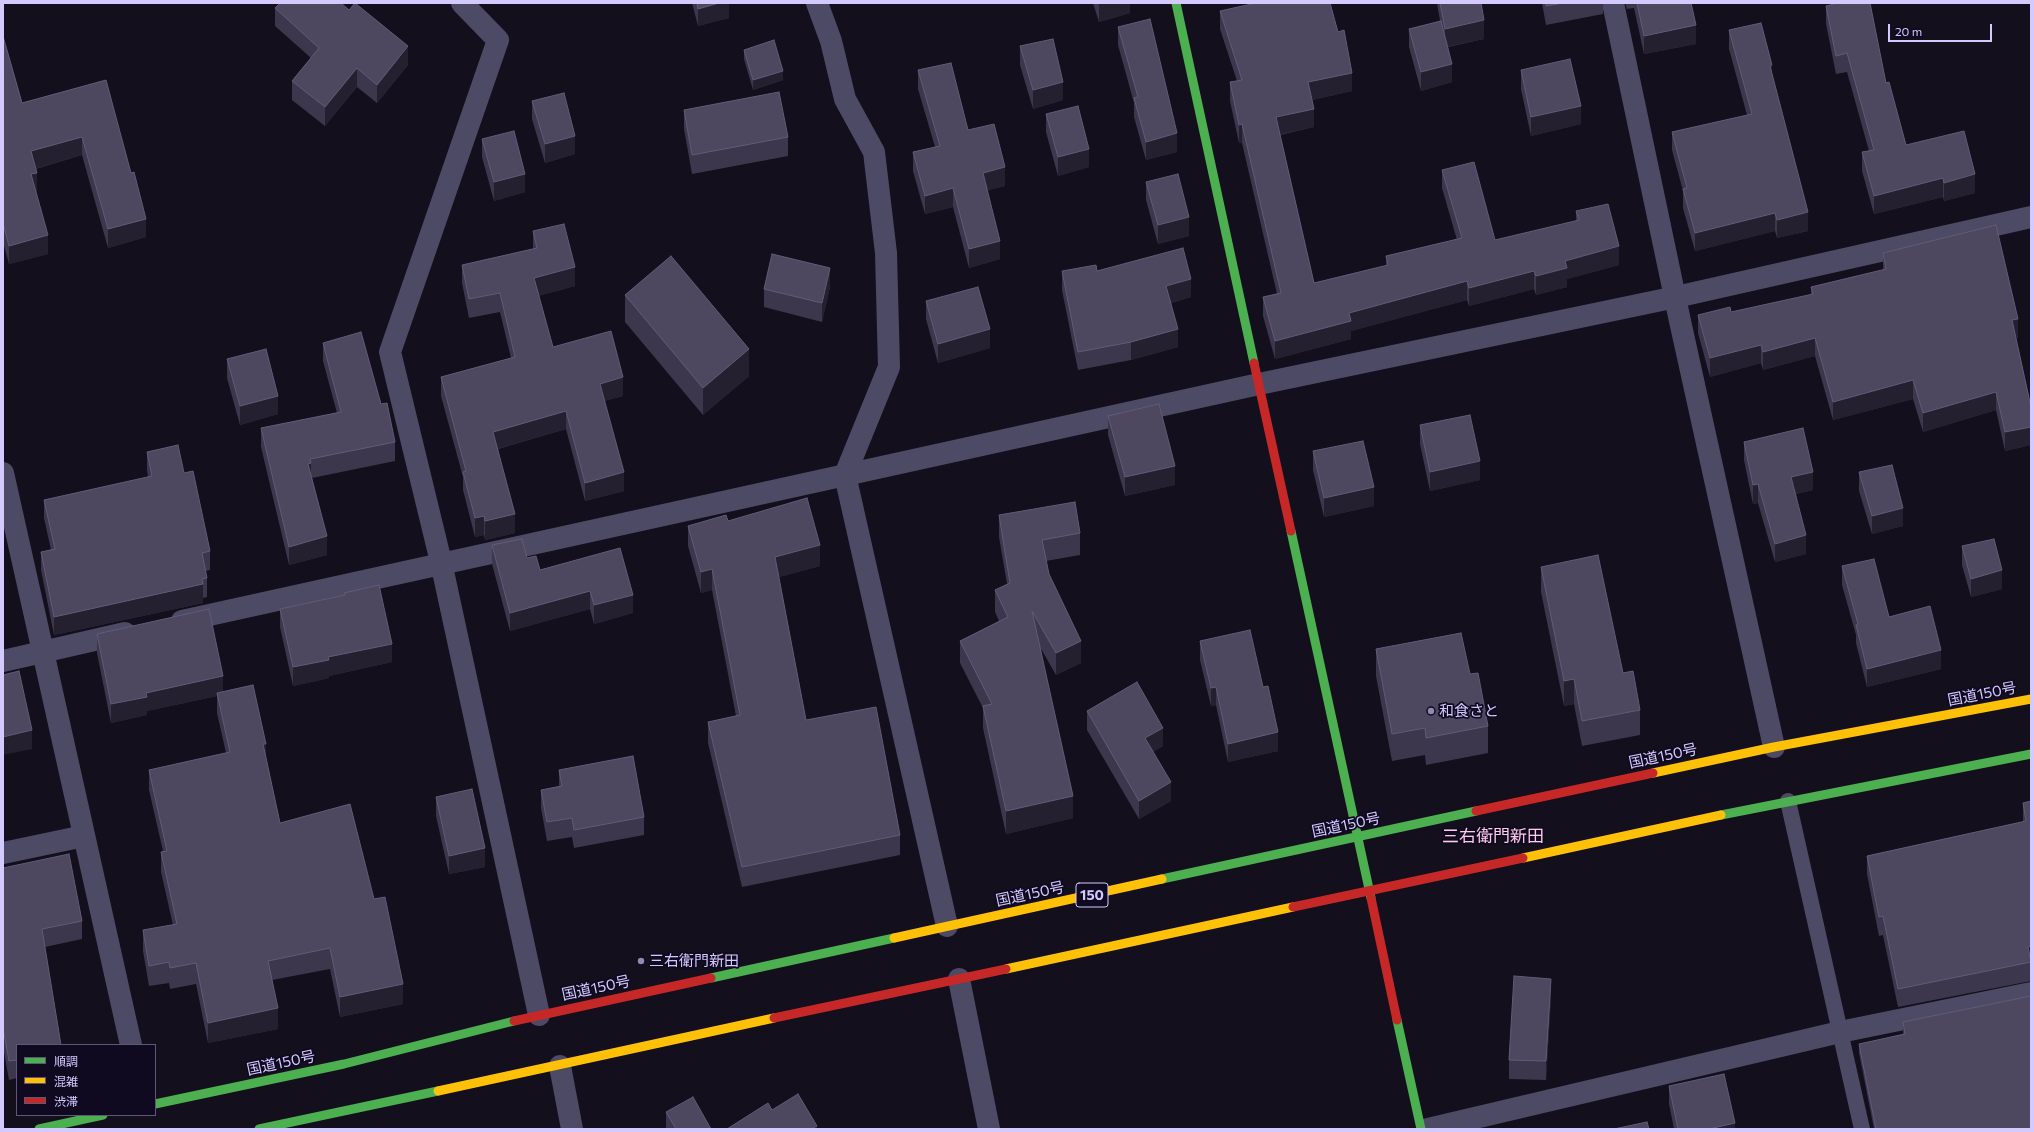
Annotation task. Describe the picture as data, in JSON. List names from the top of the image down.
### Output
{
  "streets": {
    "main road": ["国道150号", "150"]
  },
  "districts": ["三右衛門新田"],
  "places": ["和食さと", "三右衛門新田"],
  "legend": ["順調", "混雑", "渋滞"],
  "scale_bar": "20 m"
}
